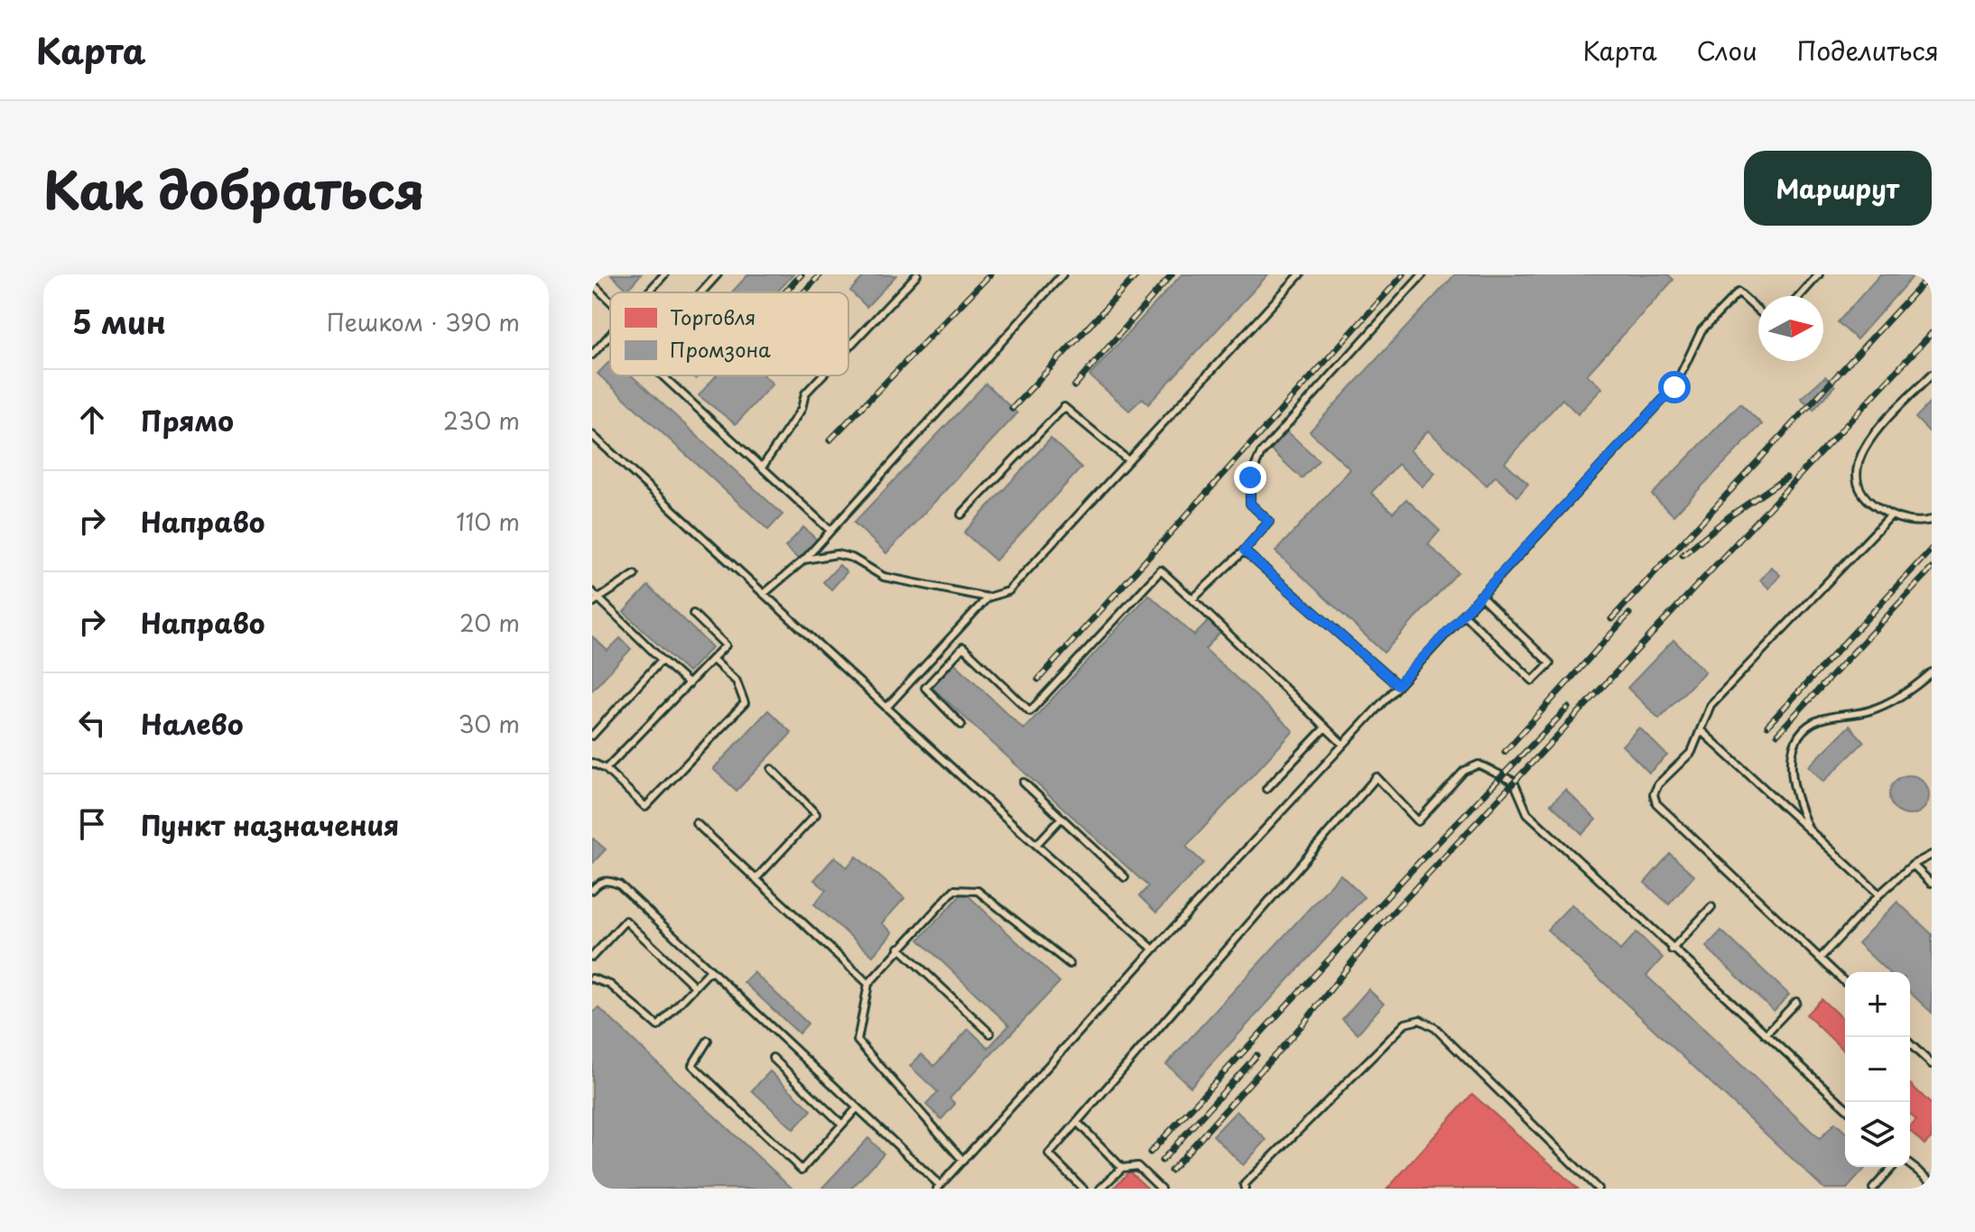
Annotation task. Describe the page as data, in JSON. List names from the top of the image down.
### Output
{
  "legend": ["Торговля", "Промзона"],
  "north": "right",
  "page": {
    "header": "Карта",
    "nav": ["Карта", "Слои", "Поделиться"],
    "title": "Как добраться",
    "buttons": "Маршрут",
    "heading": ["5 мин", "Пешком · 390 m"],
    "list": [
      ["Прямо", "230 m"],
      ["Направо", "110 m"],
      ["Направо", "20 m"],
      ["Налево", "30 m"],
      "Пункт назначения"
    ],
    "map_buttons": ["+", "−"]
  }
}
